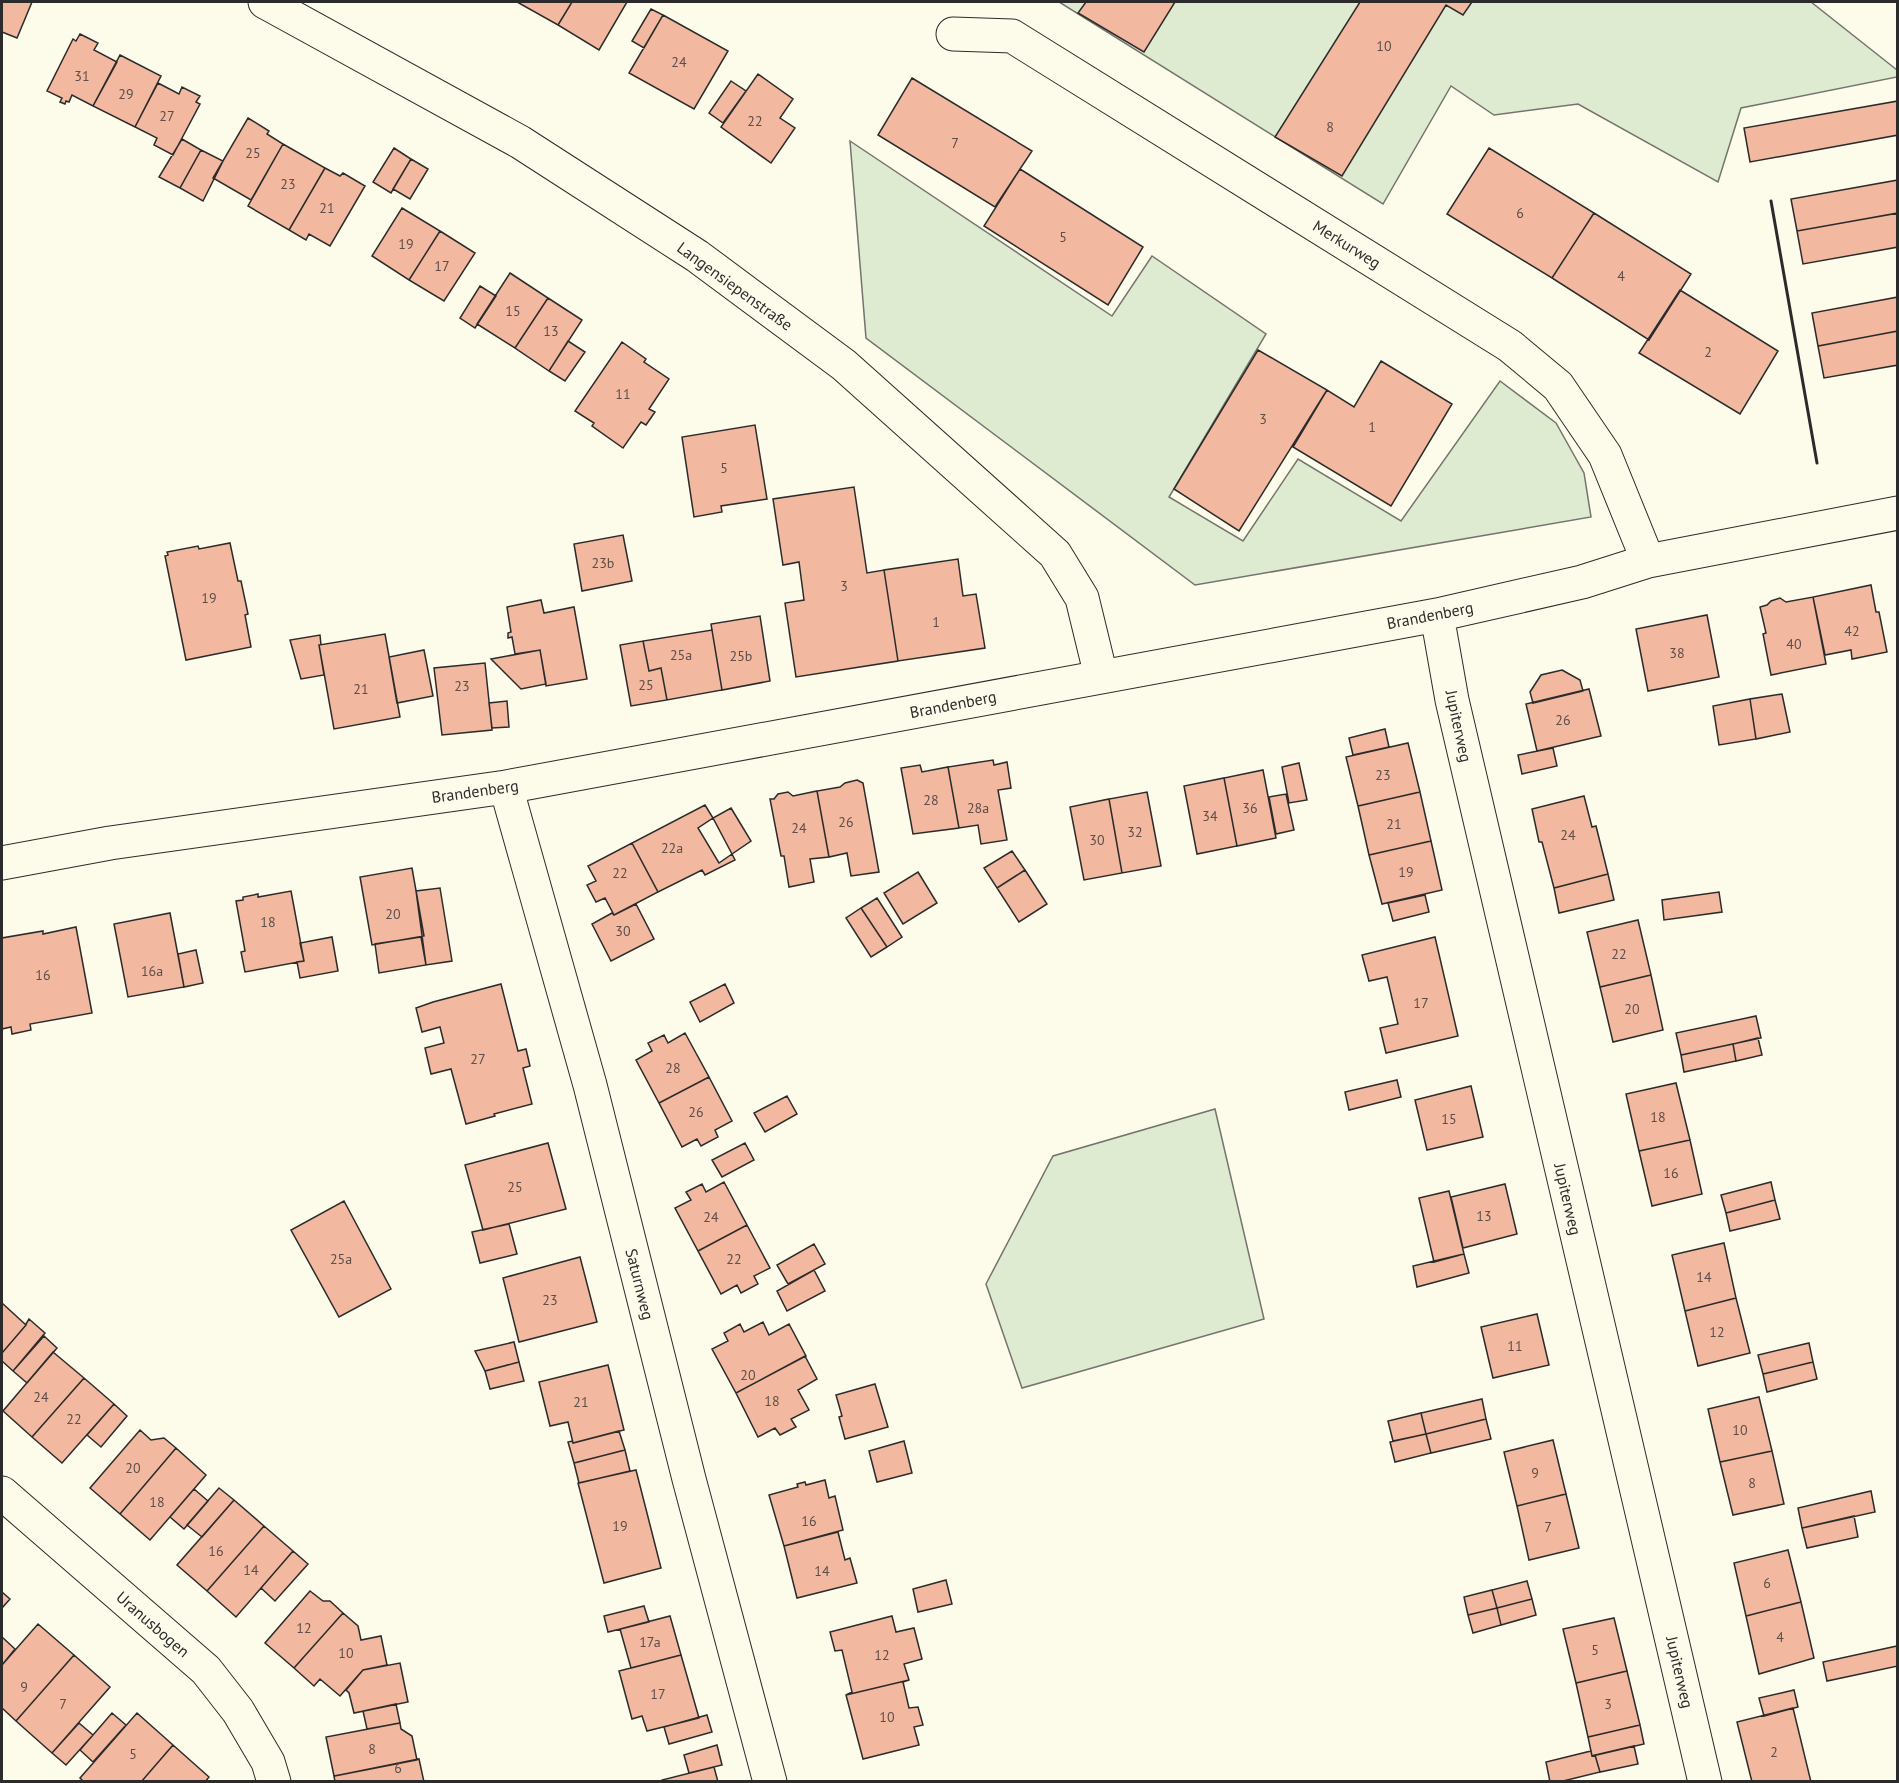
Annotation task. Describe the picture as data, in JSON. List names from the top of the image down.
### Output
{
  "streets": {
    "street": [
      "Merkurweg",
      "Langensiepenstraße",
      "Brandenberg",
      "Jupiterweg",
      "Saturnweg",
      "Uranusbogen"
    ]
  },
  "crossings": [
    ["Merkurweg", "Brandenberg"],
    ["Langensiepenstraße", "Brandenberg"],
    ["Brandenberg", "Jupiterweg"],
    ["Brandenberg", "Saturnweg"]
  ],
  "house_numbers": [
    "10",
    "24",
    "31",
    "29",
    "27",
    "22",
    "8",
    "7",
    "25",
    "23",
    "21",
    "6",
    "5",
    "19",
    "17",
    "4",
    "15",
    "13",
    "2",
    "11",
    "3",
    "1",
    "5",
    "23b",
    "3",
    "19",
    "1",
    "42",
    "40",
    "38",
    "25a",
    "25b",
    "25",
    "23",
    "21",
    "26",
    "23",
    "28",
    "28a",
    "36",
    "34",
    "26",
    "21",
    "24",
    "32",
    "24",
    "30",
    "22a",
    "19",
    "22",
    "20",
    "18",
    "30",
    "22",
    "16a",
    "16",
    "17",
    "20",
    "27",
    "28",
    "26",
    "18",
    "15",
    "16",
    "25",
    "13",
    "24",
    "25a",
    "22",
    "14",
    "23",
    "12",
    "11",
    "20",
    "24",
    "18",
    "21",
    "22",
    "10",
    "20",
    "9",
    "8",
    "18",
    "16",
    "19",
    "7",
    "16",
    "14",
    "14",
    "6",
    "12",
    "4",
    "17a",
    "5",
    "10",
    "12",
    "9",
    "17",
    "7",
    "3",
    "10",
    "8",
    "2",
    "5",
    "6"
  ]
}
